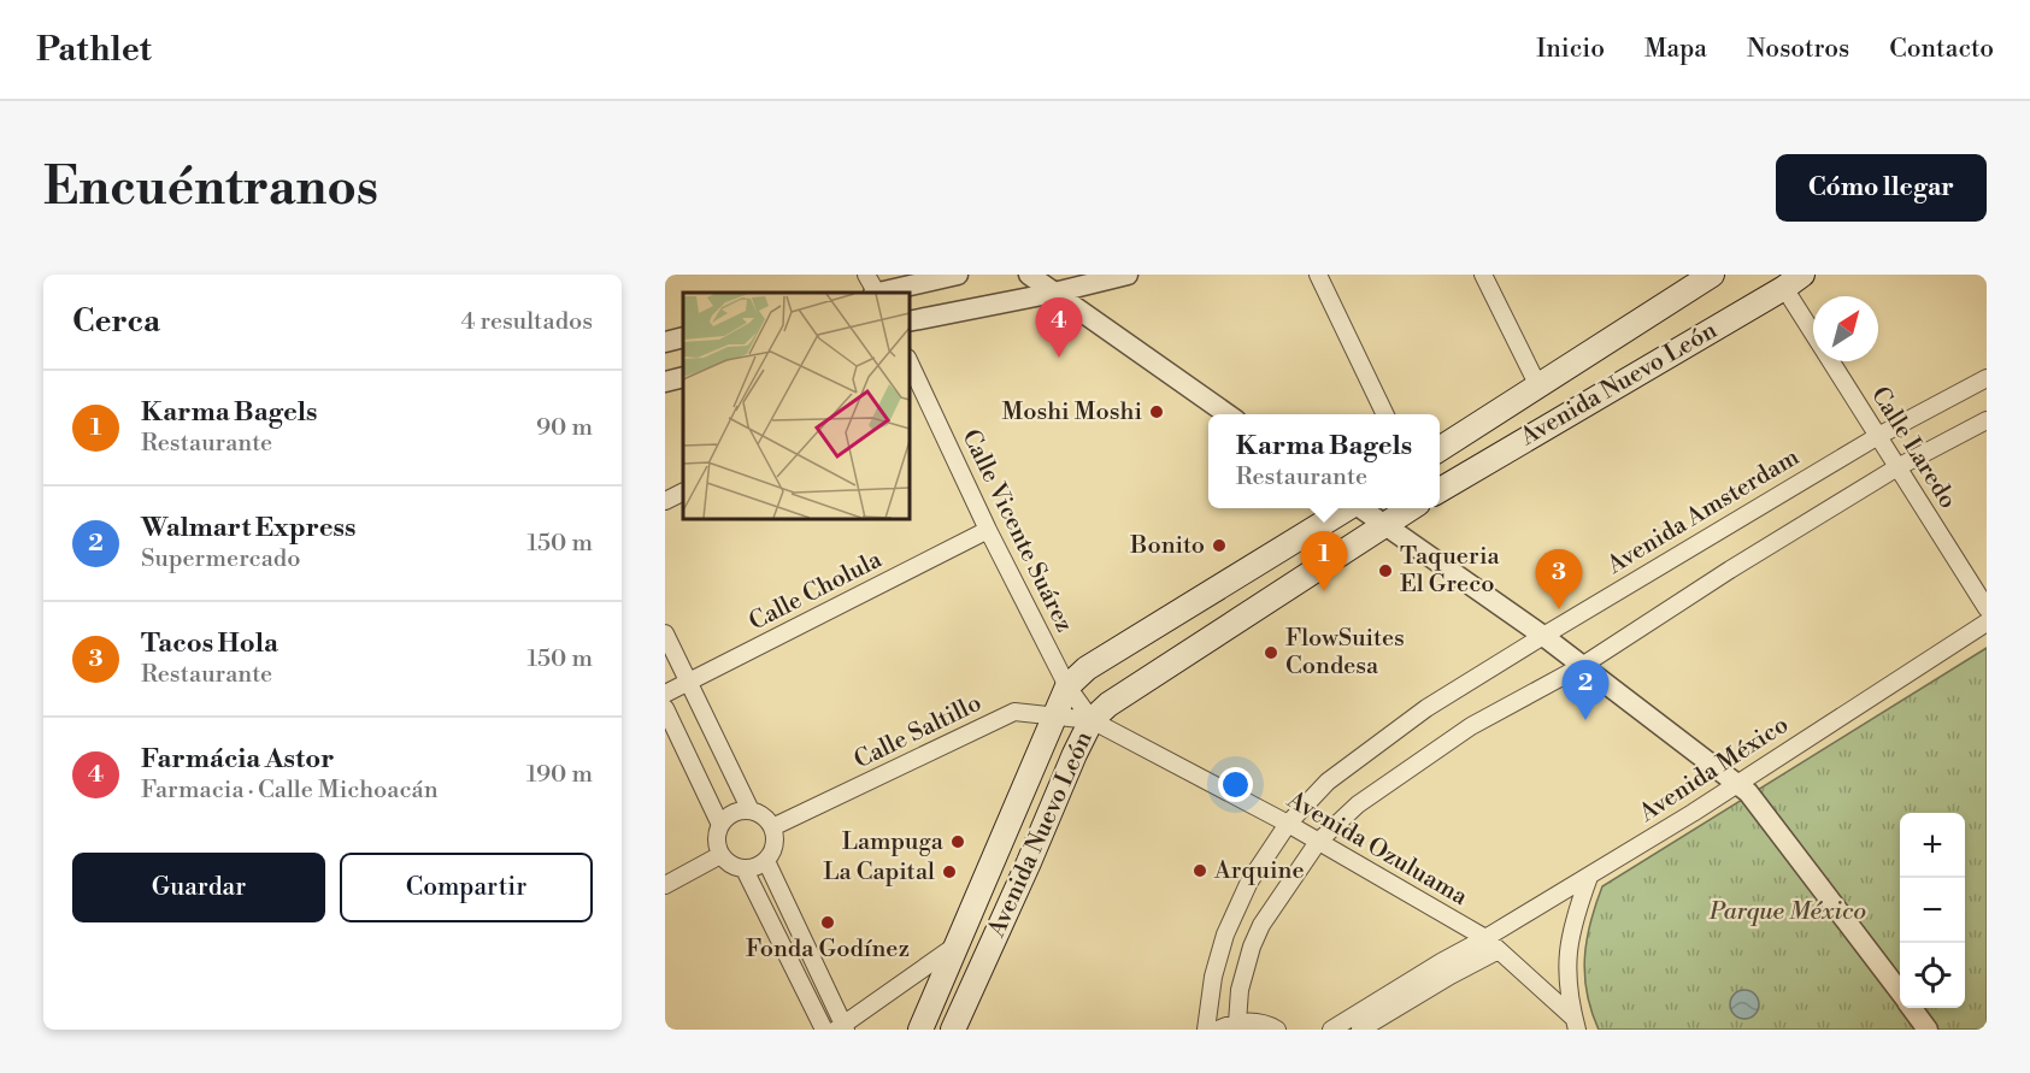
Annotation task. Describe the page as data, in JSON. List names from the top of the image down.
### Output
{
  "streets": {
    "main road": ["Avenida Nuevo León"],
    "street": [
      "Calle Laredo",
      "Avenida Amsterdam",
      "Calle Vicente Suárez",
      "Calle Cholula",
      "Calle Saltillo",
      "Avenida México",
      "Avenida Ozuluama"
    ]
  },
  "crossings": [
    ["Avenida Nuevo León", "Calle Laredo"],
    ["Avenida Nuevo León", "Calle Vicente Suárez"],
    ["Avenida Nuevo León", "Calle Saltillo"],
    ["Avenida Nuevo León", "Avenida Ozuluama"],
    ["Calle Laredo", "Avenida Amsterdam"],
    ["Avenida Amsterdam", "Avenida Ozuluama"],
    ["Calle Vicente Suárez", "Calle Cholula"],
    ["Calle Vicente Suárez", "Calle Saltillo"],
    ["Calle Vicente Suárez", "Avenida Ozuluama"],
    ["Calle Saltillo", "Avenida Ozuluama"],
    ["Avenida México", "Avenida Ozuluama"]
  ],
  "parks": ["Parque México"],
  "places": [
    "Moshi Moshi",
    "Bonito",
    "Taqueria El Greco",
    "FlowSuites Condesa",
    "Lampuga",
    "Arquine",
    "La Capital",
    "Fonda Godínez"
  ],
  "north": "top right",
  "page": {
    "header": "Pathlet",
    "nav": [
      "Inicio",
      "Mapa",
      "Nosotros",
      "Contacto"
    ],
    "buttons": [
      "Cómo llegar",
      ["Guardar", "Compartir"]
    ],
    "title": "Encuéntranos",
    "heading": ["Cerca", "4 resultados"],
    "pins": [
      "4",
      "1",
      "3",
      "2"
    ],
    "list": [
      {
        "mark": "1",
        "name": "Karma Bagels",
        "note": "Restaurante",
        "value": "90 m"
      },
      {
        "mark": "2",
        "name": "Walmart Express",
        "note": "Supermercado",
        "value": "150 m"
      },
      {
        "mark": "3",
        "name": "Tacos Hola",
        "note": "Restaurante",
        "value": "150 m"
      },
      {
        "mark": "4",
        "name": "Farmácia Astor",
        "note": "Farmacia · Calle Michoacán",
        "value": "190 m"
      }
    ],
    "popup": ["Karma Bagels", "Restaurante"],
    "map_buttons": ["+", "−"]
  }
}
